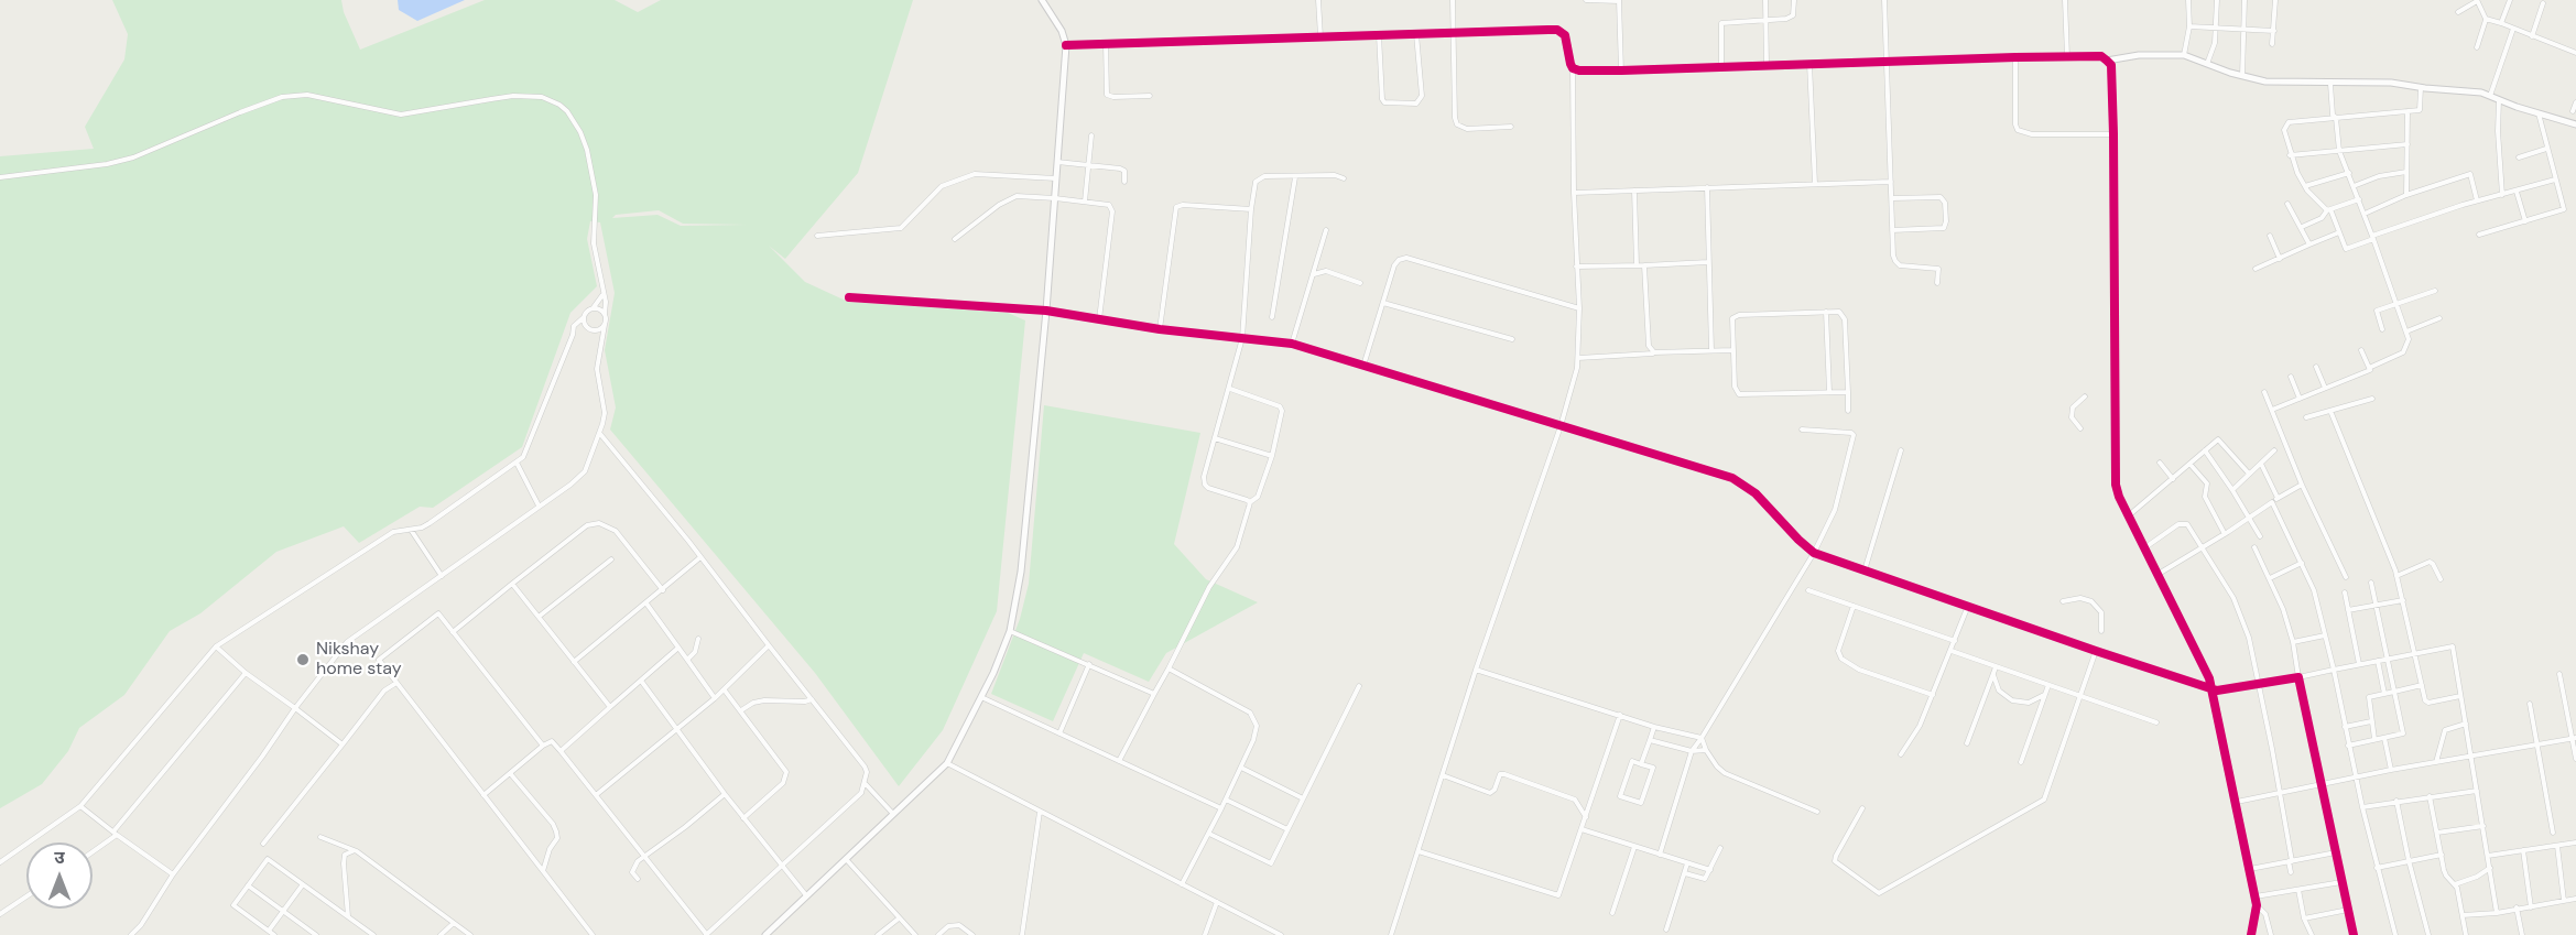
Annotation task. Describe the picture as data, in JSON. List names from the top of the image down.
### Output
{
  "places": ["Nikshay home stay"],
  "north": "top"
}
